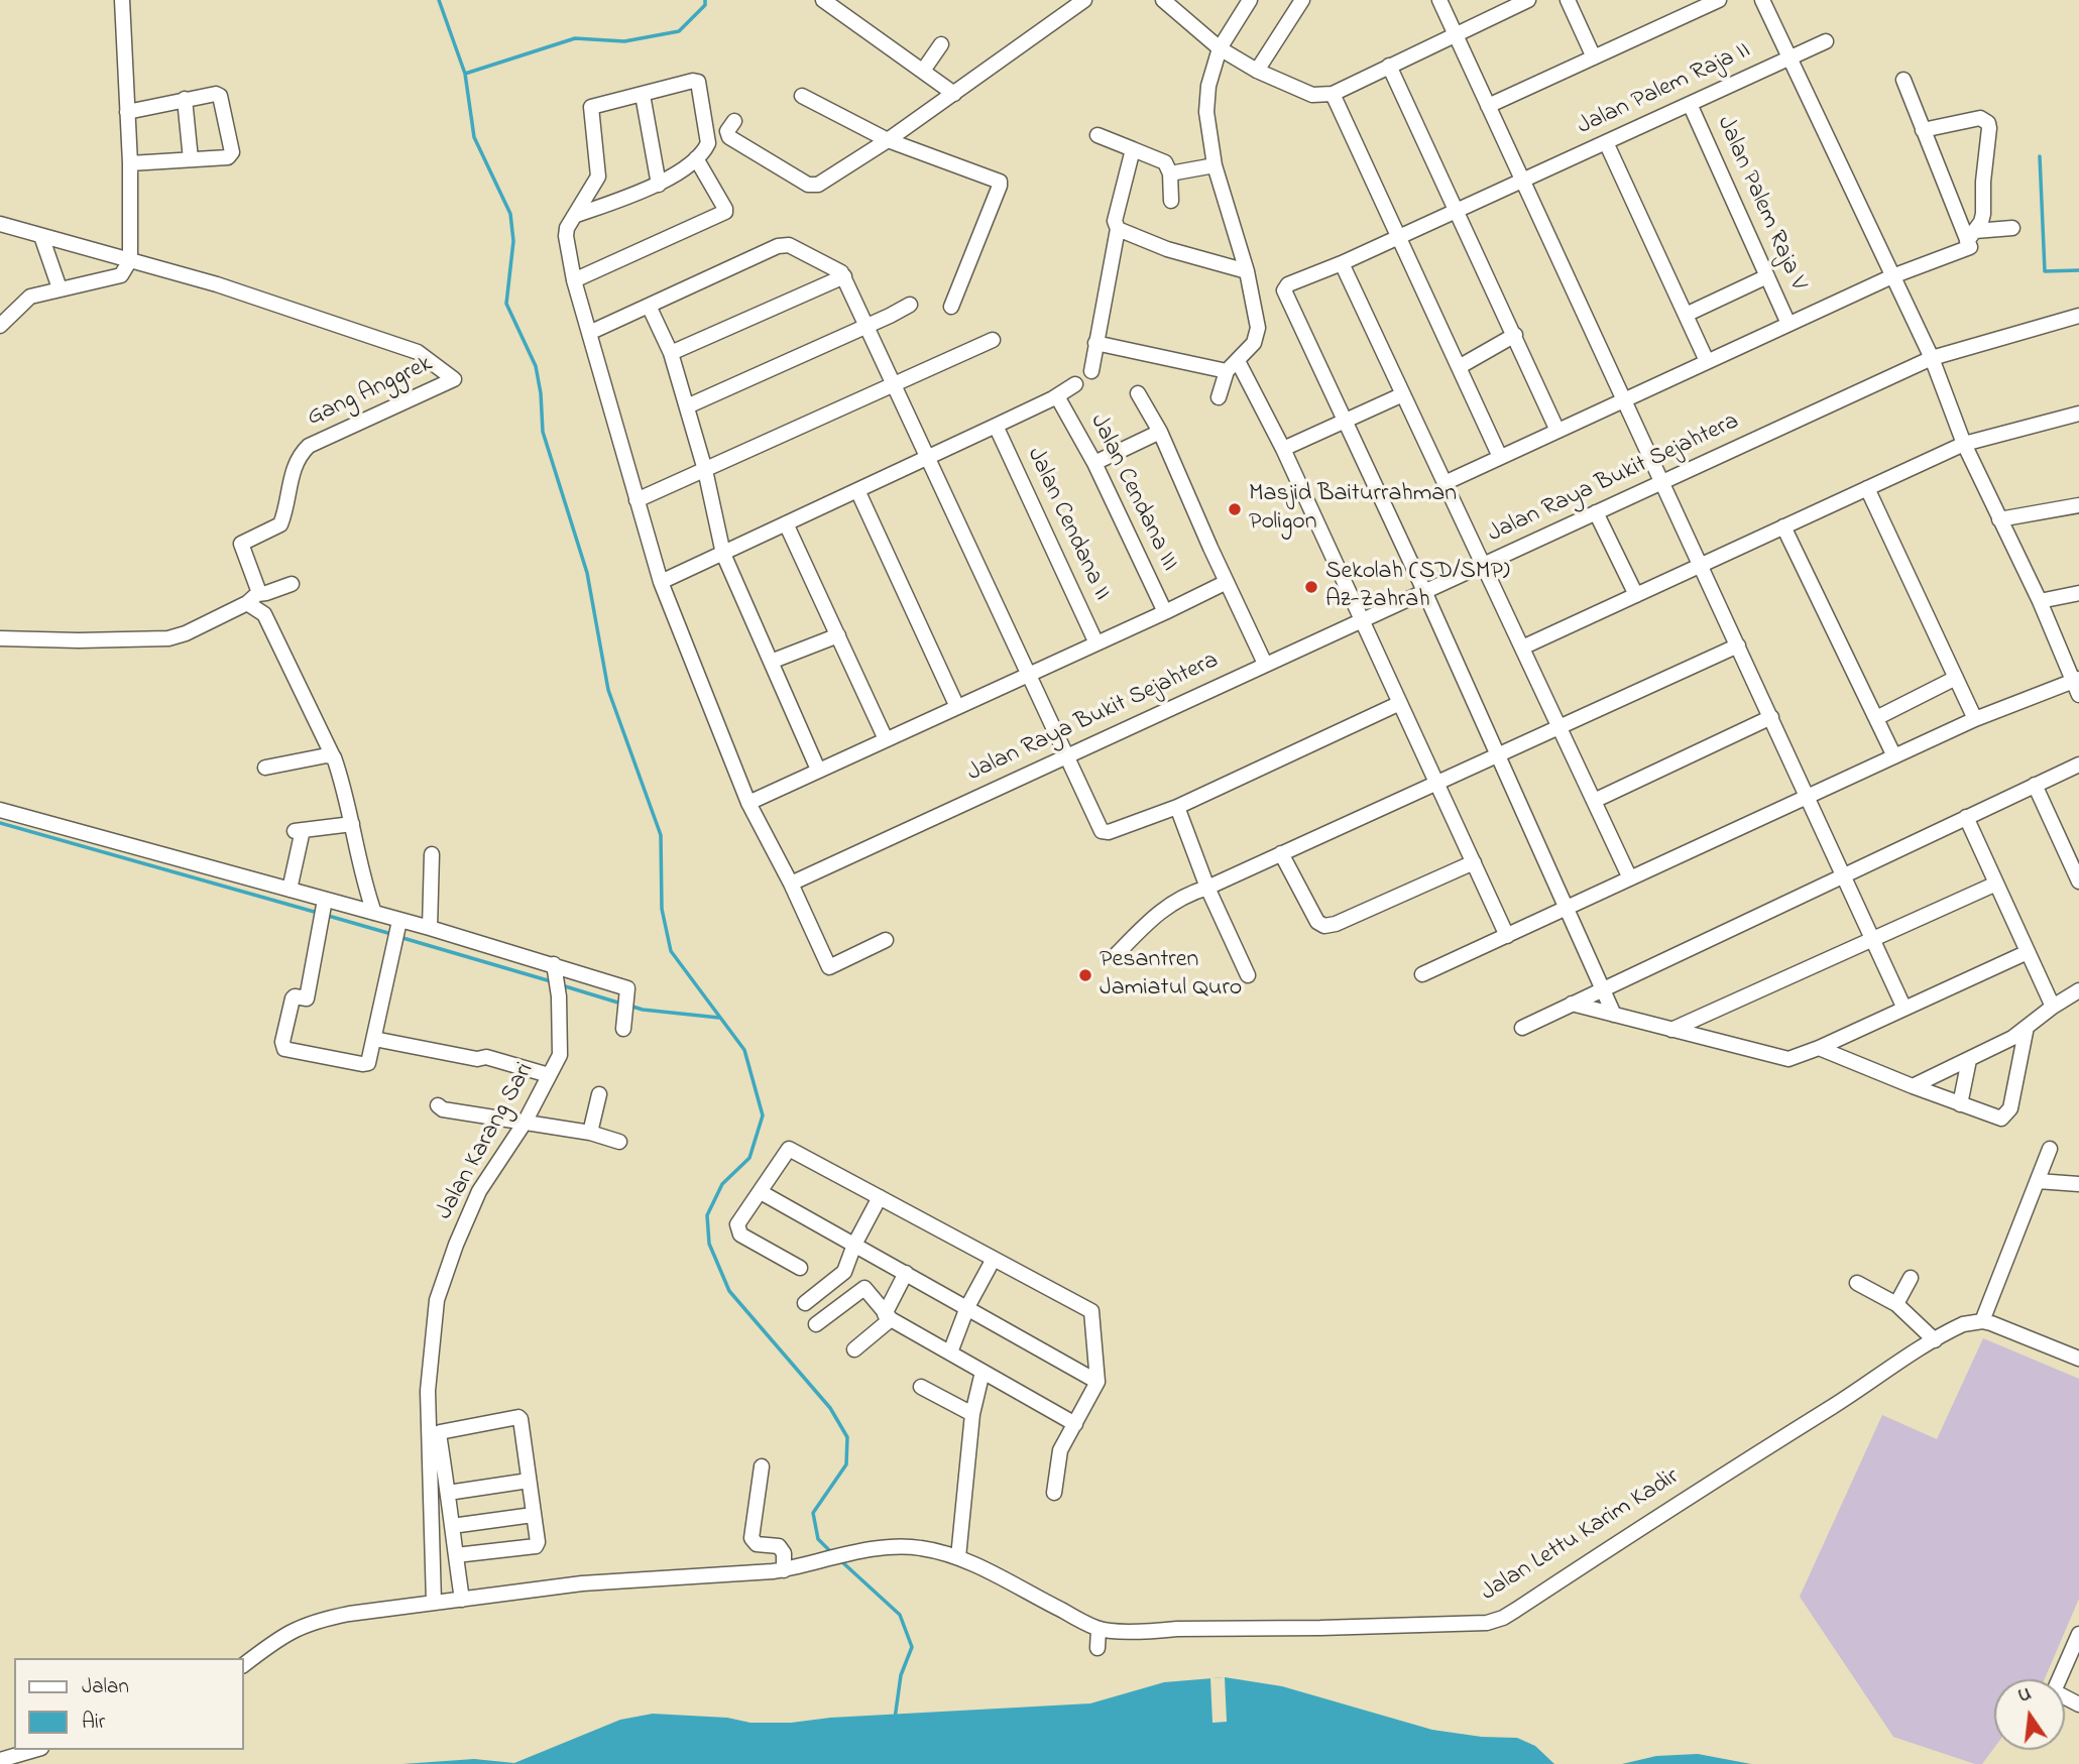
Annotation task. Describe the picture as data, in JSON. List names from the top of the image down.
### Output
{
  "streets": {
    "street": [
      "Jalan Palem Raja II",
      "Jalan Palem Raja V",
      "Gang Anggrek",
      "Jalan Raya Bukit Sejahtera",
      "Jalan Cendana III",
      "Jalan Cendana II",
      "Jalan Karang Sari",
      "Jalan Lettu Karim Kadir"
    ]
  },
  "crossings": [
    ["Jalan Palem Raja II", "Jalan Palem Raja V"],
    ["Jalan Karang Sari", "Jalan Lettu Karim Kadir"]
  ],
  "places": ["Masjid Baiturrahman Poligon", "Sekolah (SD/SMP) Az-Zahrah", "Pesantren Jamiatul Quro"],
  "legend": ["Jalan", "Air"],
  "north": "top"
}
